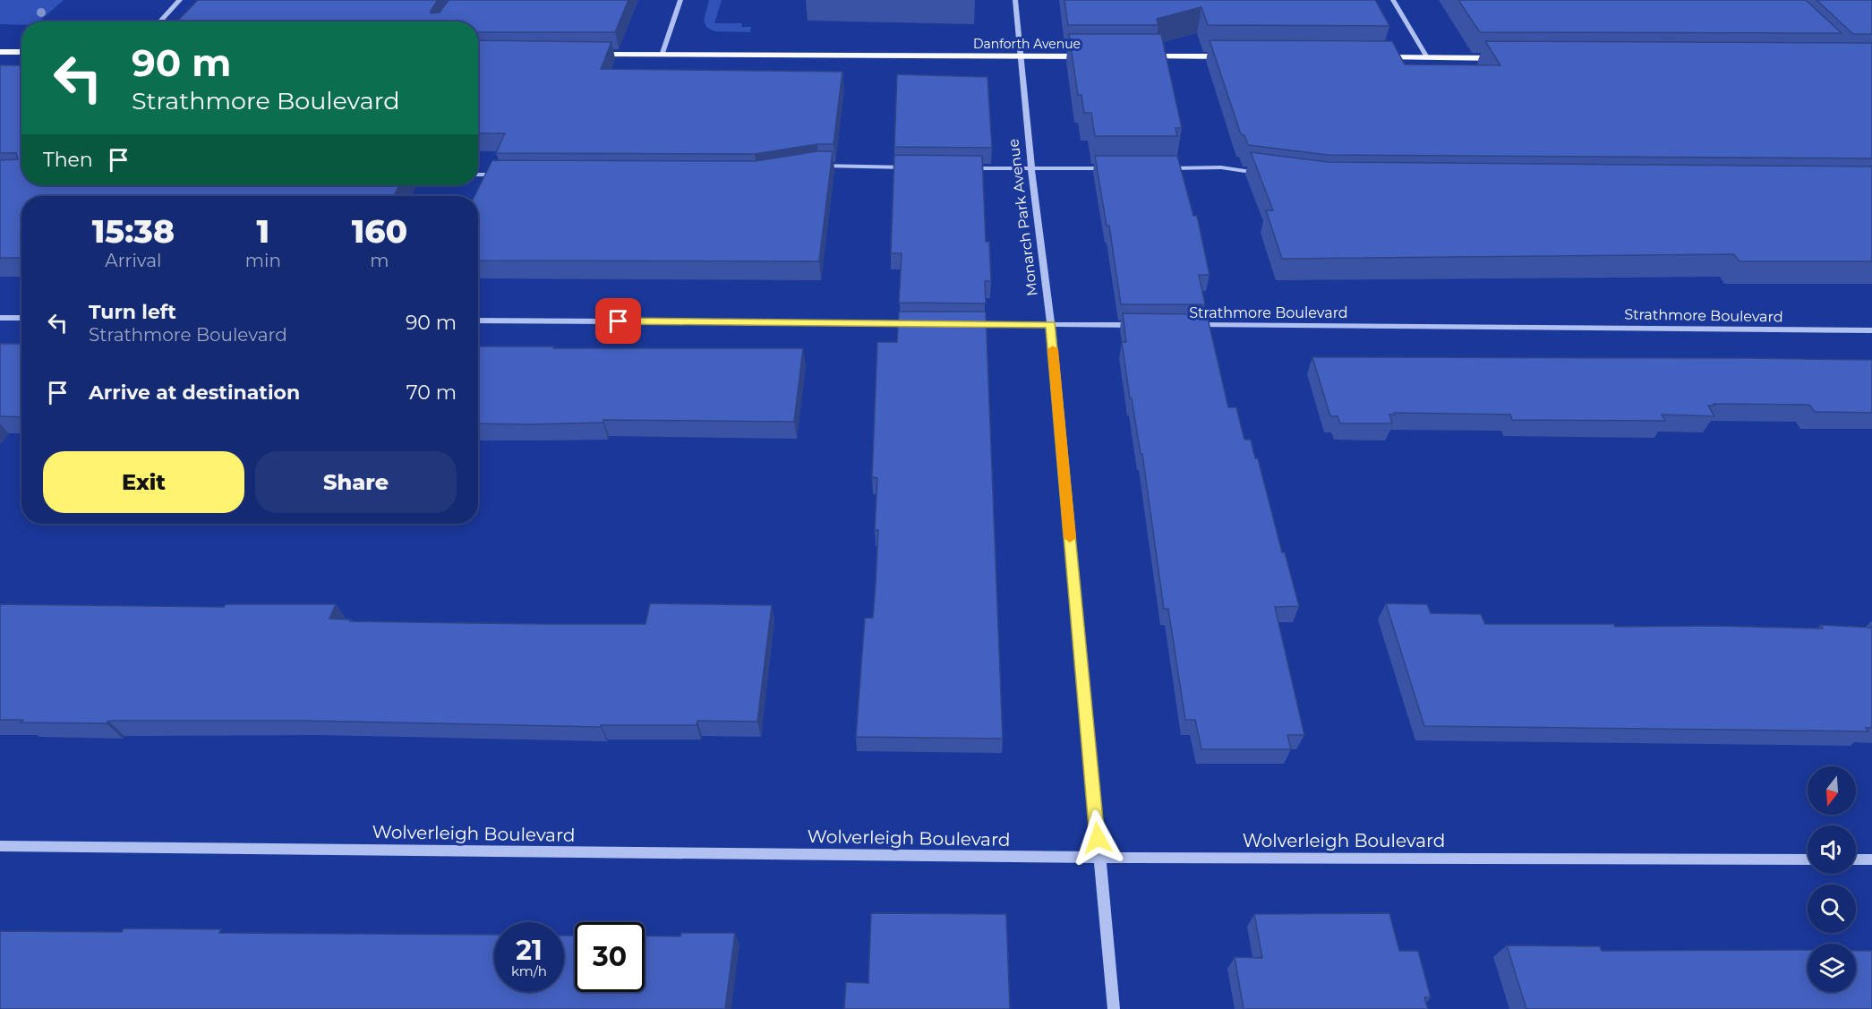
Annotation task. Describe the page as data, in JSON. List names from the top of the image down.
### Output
{
  "streets": {
    "main road": ["Danforth Avenue"],
    "street": ["Monarch Park Avenue", "Strathmore Boulevard", "Wolverleigh Boulevard"]
  },
  "crossings": [
    ["Danforth Avenue", "Monarch Park Avenue"],
    ["Monarch Park Avenue", "Wolverleigh Boulevard"]
  ],
  "north": "bottom",
  "page": {
    "turn": ["90 m", "Strathmore Boulevard"],
    "then": "Then",
    "eta": [
      "15:38",
      "Arrival",
      "1",
      "min",
      "160",
      "m"
    ],
    "list": [
      {
        "name": "Turn left",
        "note": "Strathmore Boulevard",
        "value": "90 m"
      },
      {
        "name": "Arrive at destination",
        "value": "70 m"
      }
    ],
    "buttons": ["Exit", "Share"],
    "speed": "21 km/h",
    "limit": "30"
  }
}
